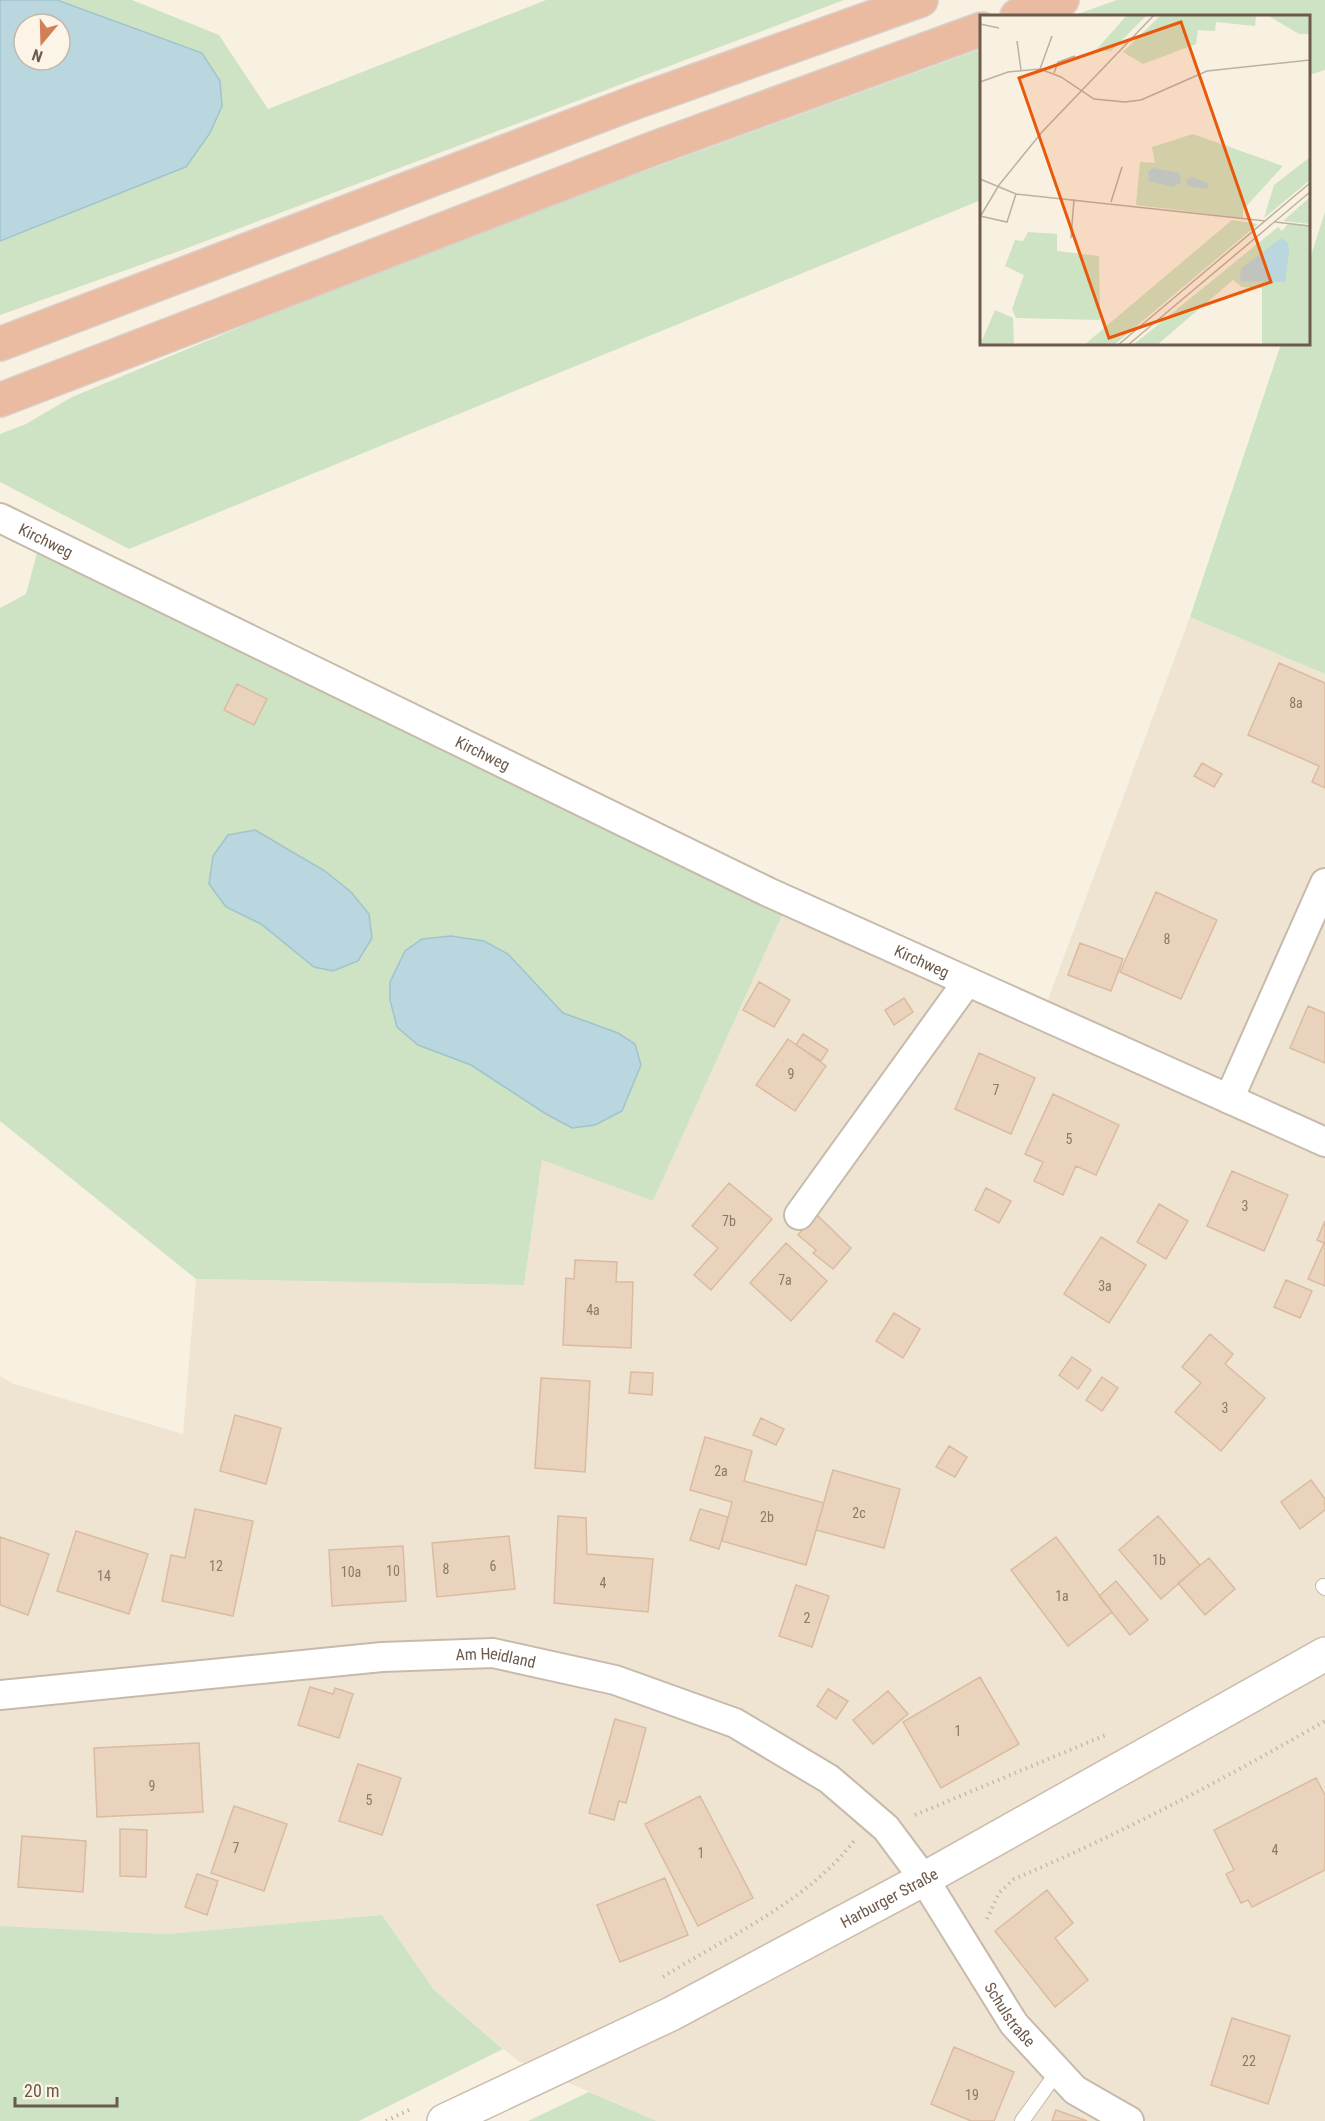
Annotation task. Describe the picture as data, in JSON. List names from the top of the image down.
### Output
{
  "streets": {
    "street": [
      "Kirchweg",
      "Am Heidland",
      "Harburger Straße",
      "Schulstraße"
    ]
  },
  "crossings": [
    ["Am Heidland", "Harburger Straße"],
    ["Am Heidland", "Schulstraße"],
    ["Harburger Straße", "Schulstraße"]
  ],
  "house_numbers": [
    "8a",
    "8",
    "9",
    "7",
    "5",
    "3",
    "7b",
    "7a",
    "3a",
    "4a",
    "3",
    "2a",
    "2c",
    "2b",
    "1b",
    "12",
    "6",
    "8",
    "10",
    "10a",
    "14",
    "4",
    "1a",
    "2",
    "1",
    "9",
    "5",
    "7",
    "4",
    "1",
    "22",
    "19"
  ],
  "scale_bar": "20 m",
  "north": "bottom"
}
